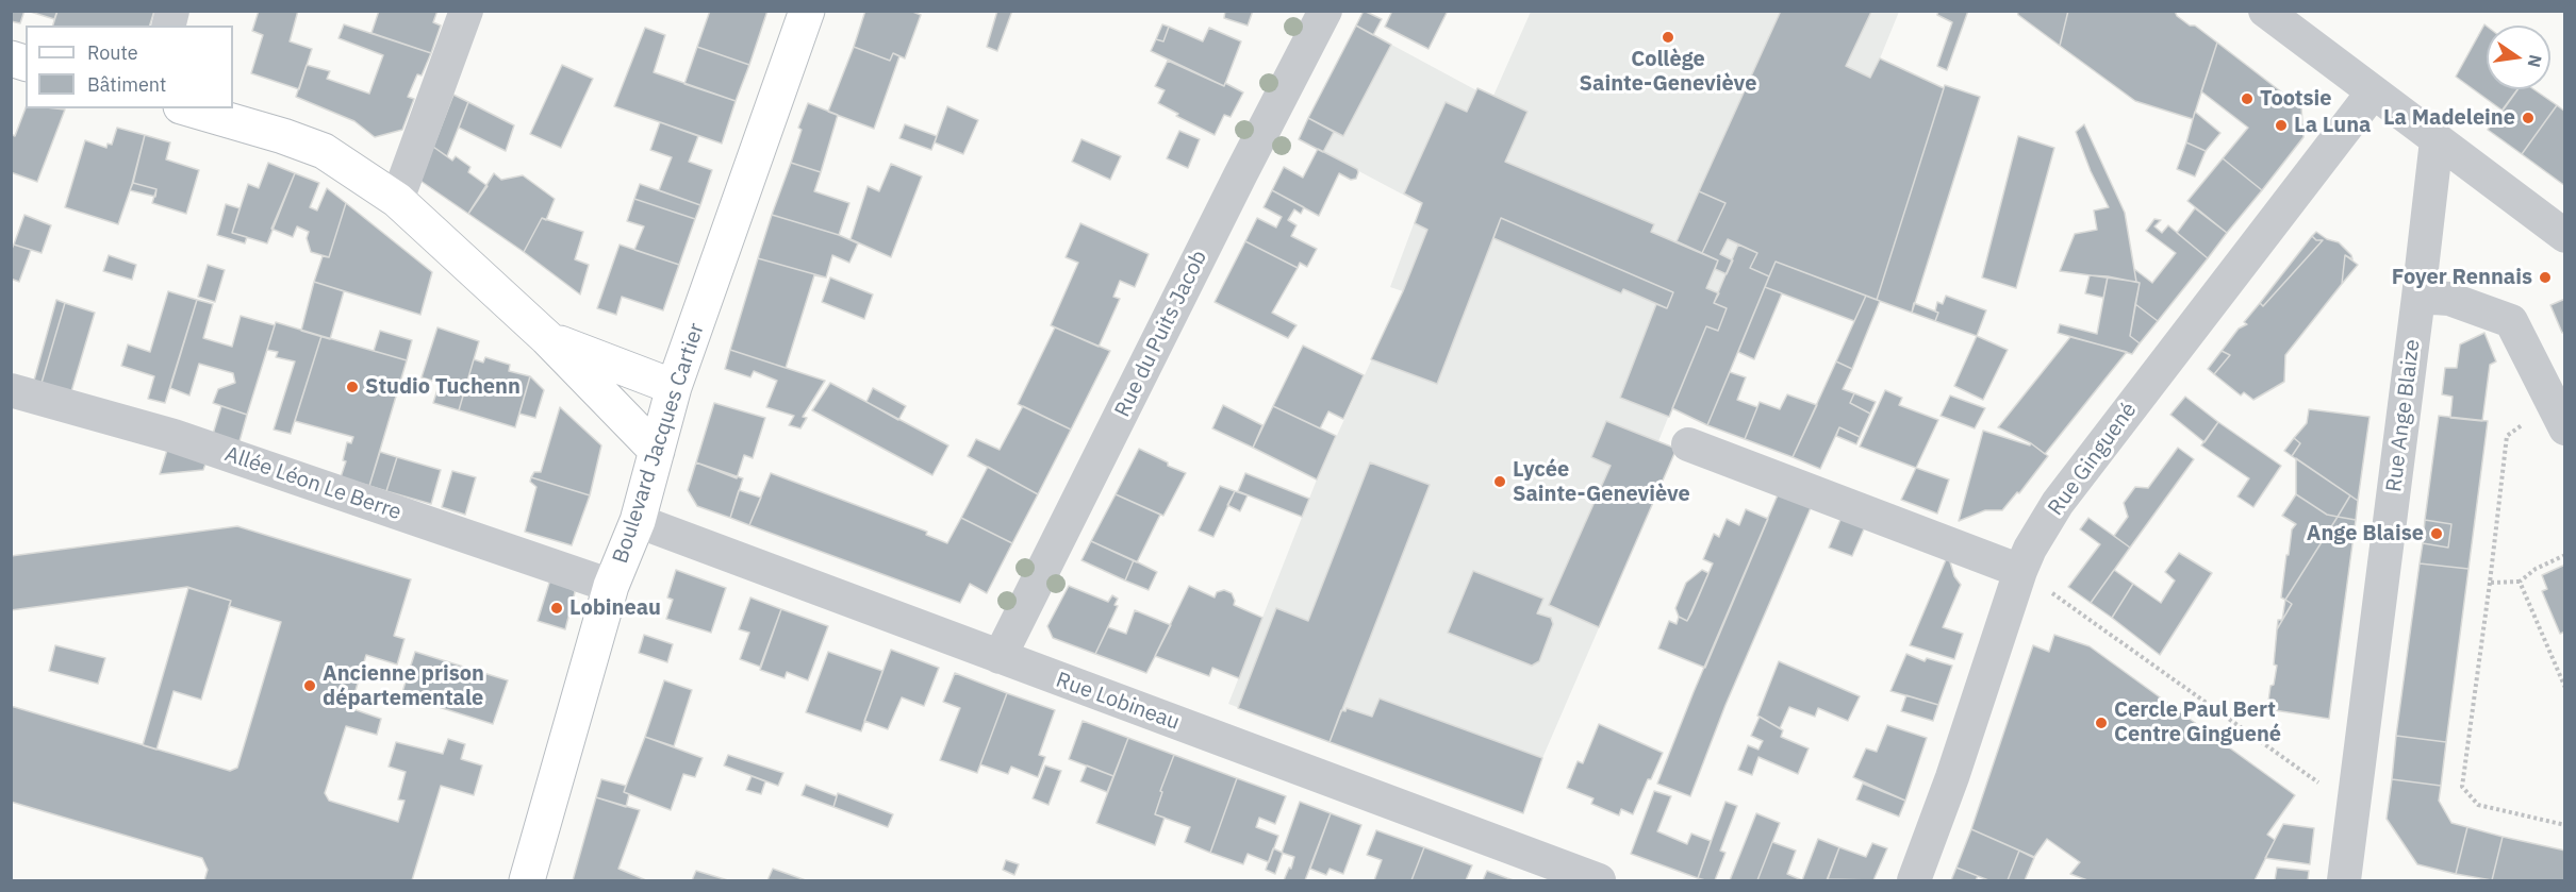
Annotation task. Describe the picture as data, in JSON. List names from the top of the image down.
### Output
{
  "streets": {
    "street": [
      "Rue du Puits Jacob",
      "Rue Ange Blaize",
      "Boulevard Jacques Cartier",
      "Rue Ginguené",
      "Allée Léon Le Berre",
      "Rue Lobineau"
    ]
  },
  "crossings": [
    ["Rue du Puits Jacob", "Rue Lobineau"],
    ["Boulevard Jacques Cartier", "Allée Léon Le Berre"],
    ["Boulevard Jacques Cartier", "Rue Lobineau"]
  ],
  "places": [
    "Collège Sainte-Geneviève",
    "Tootsie",
    "La Madeleine",
    "La Luna",
    "Foyer Rennais",
    "Studio Tuchenn",
    "Lycée Sainte-Geneviève",
    "Ange Blaise",
    "Lobineau",
    "Ancienne prison départementale",
    "Cercle Paul Bert Centre Ginguené"
  ],
  "legend": ["Route", "Bâtiment"],
  "north": "right"
}
